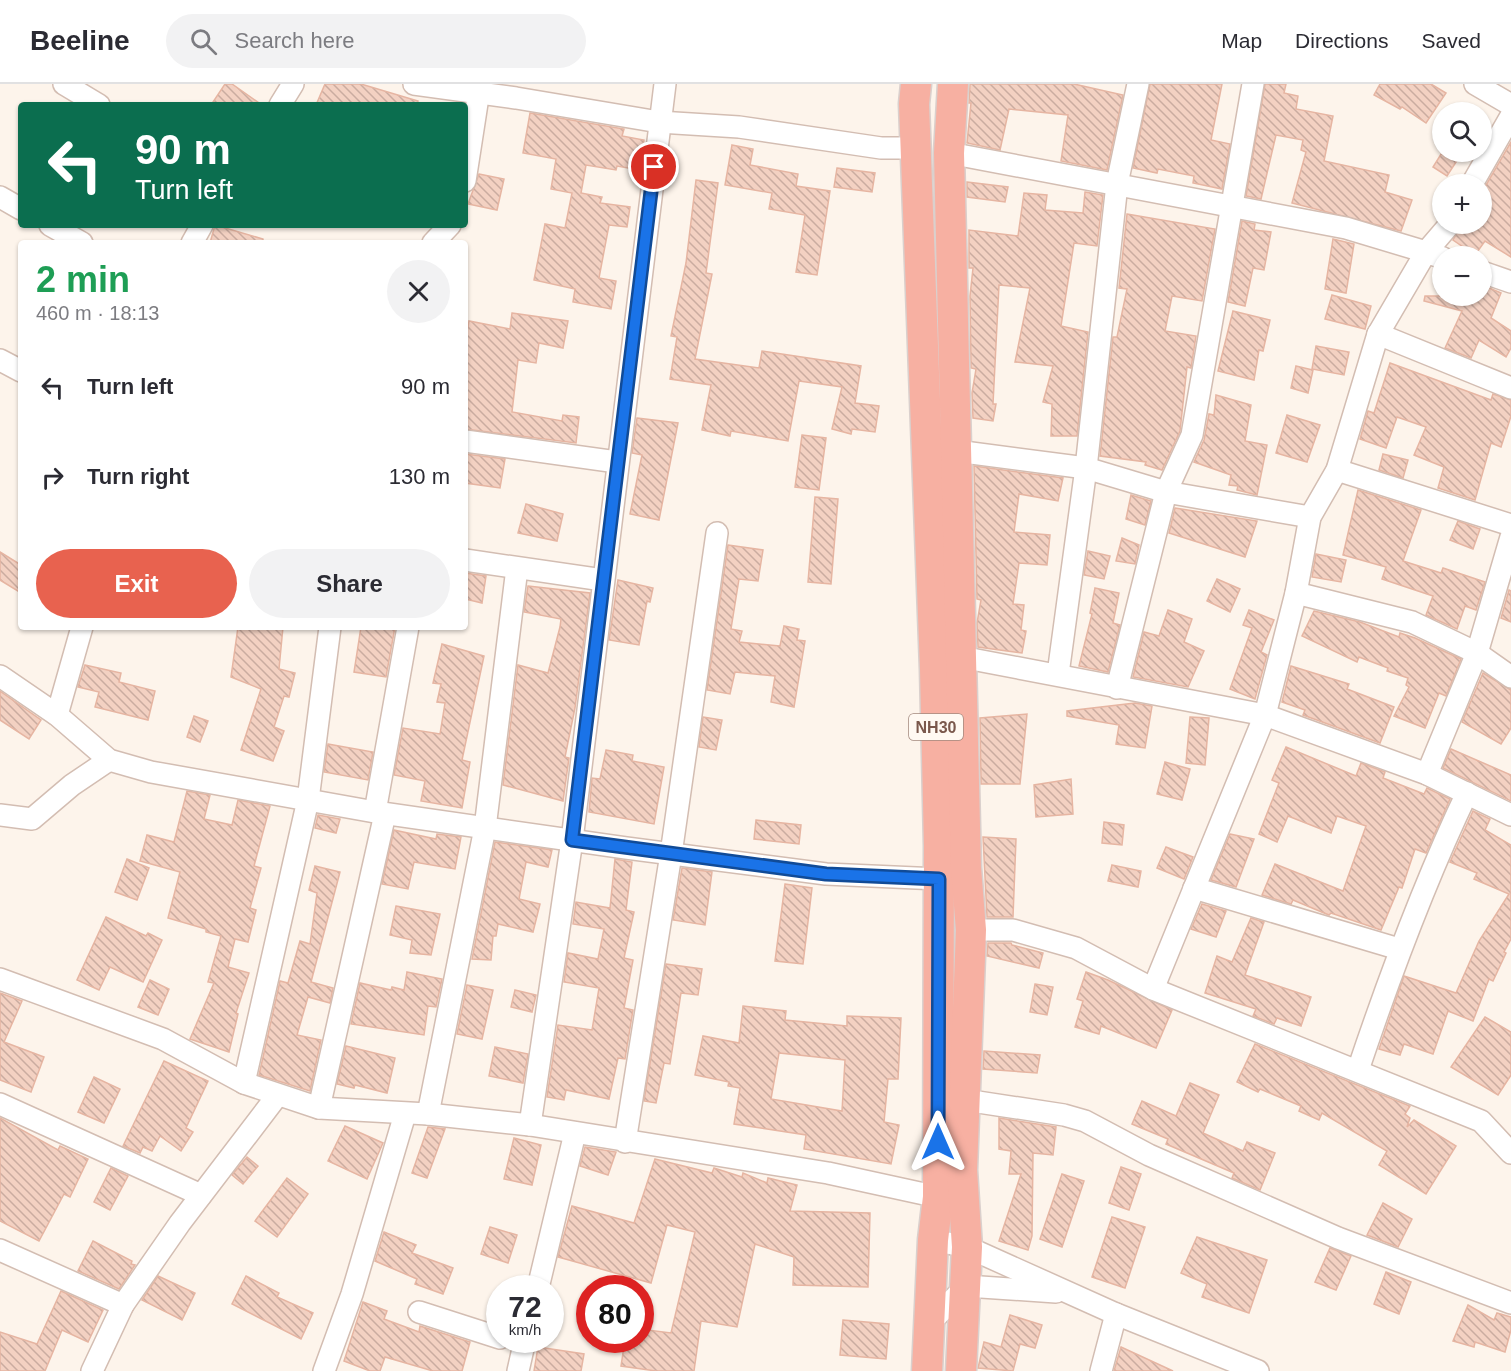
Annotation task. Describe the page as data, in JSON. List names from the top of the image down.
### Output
{
  "streets": {
    "highway": ["NH30"]
  },
  "page": {
    "header": "Beeline",
    "search": "Search here",
    "nav": ["Map", "Directions", "Saved"],
    "map_buttons": ["+", "−"],
    "turn": ["90 m", "Turn left"],
    "heading": ["2 min", "460 m · 18:13"],
    "list": [
      {
        "name": "Turn left",
        "value": "90 m"
      },
      {
        "name": "Turn right",
        "value": "130 m"
      }
    ],
    "buttons": ["Exit", "Share"],
    "speed": "72 km/h",
    "limit": "80"
  }
}
